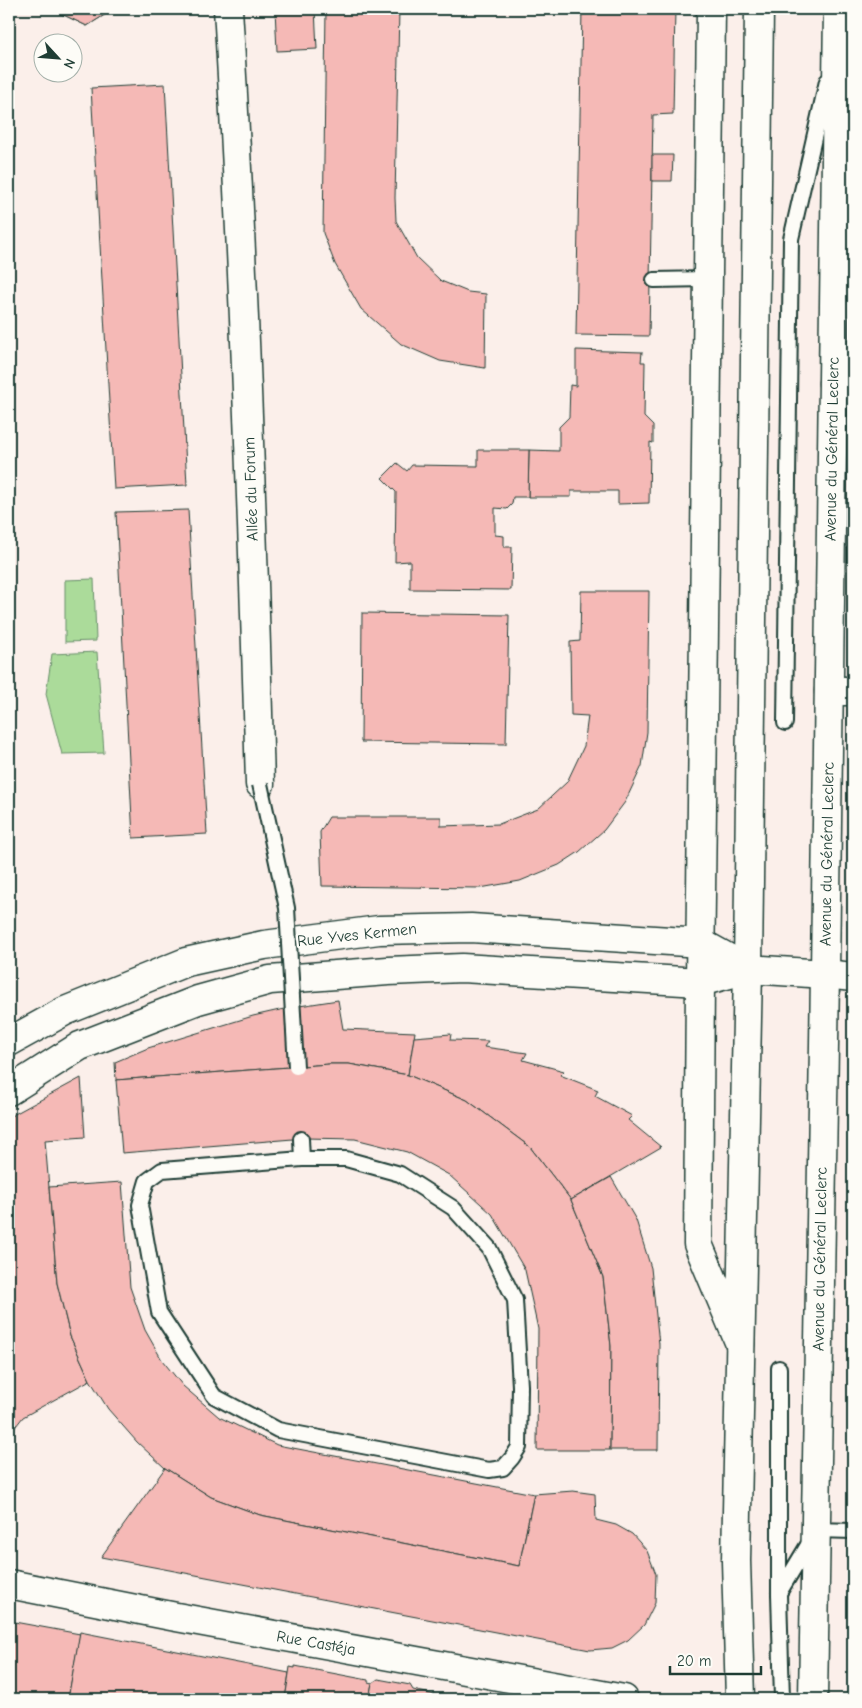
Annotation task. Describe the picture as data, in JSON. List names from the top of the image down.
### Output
{
  "streets": {
    "street": [
      "Avenue du Général Leclerc",
      "Allée du Forum",
      "Rue Yves Kermen",
      "Rue Castéja"
    ]
  },
  "crossings": [
    ["Avenue du Général Leclerc", "Rue Yves Kermen"]
  ],
  "scale_bar": "20 m",
  "north": "bottom right"
}
